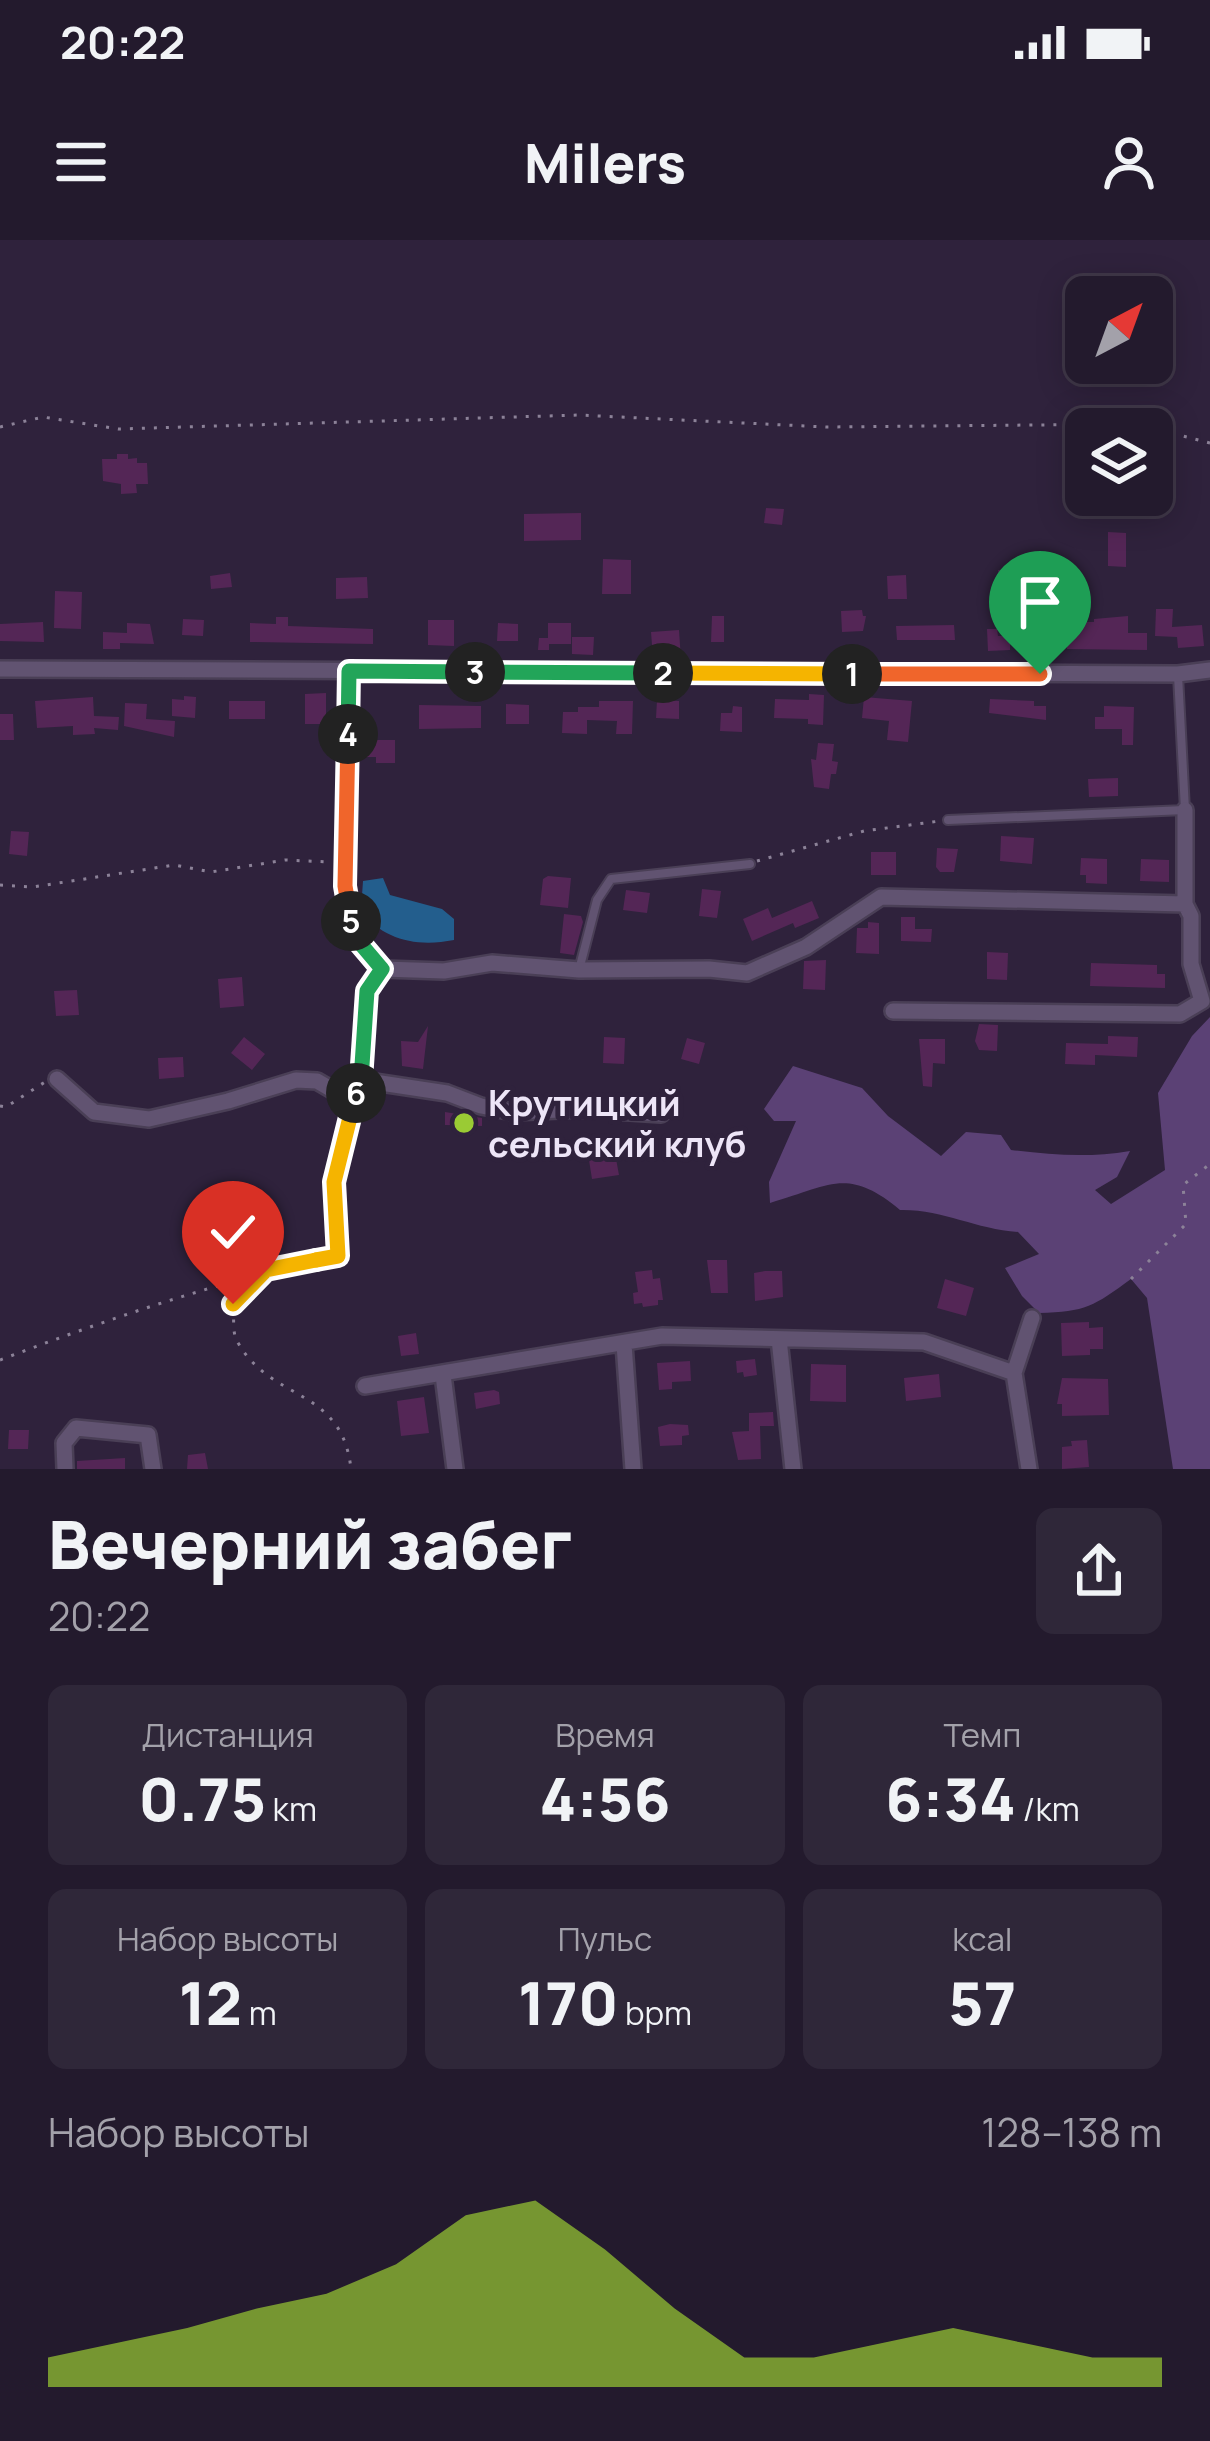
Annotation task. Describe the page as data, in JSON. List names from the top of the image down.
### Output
{
  "places": ["Крутицкий сельский клуб"],
  "north": "top right",
  "page": {
    "status": "20:22",
    "header": "Milers",
    "pins": [
      "3",
      "2",
      "1",
      "4",
      "5",
      "6"
    ],
    "heading": ["Вечерний забег", "20:22"],
    "stats": [
      ["Дистанция", "0.75 km"],
      ["Время", "4:56"],
      ["Темп", "6:34 /km"],
      ["Набор высоты", "12 m"],
      ["Пульс", "170 bpm"],
      ["kcal", "57"]
    ],
    "chart": ["Набор высоты", "128–138 m"]
  }
}
